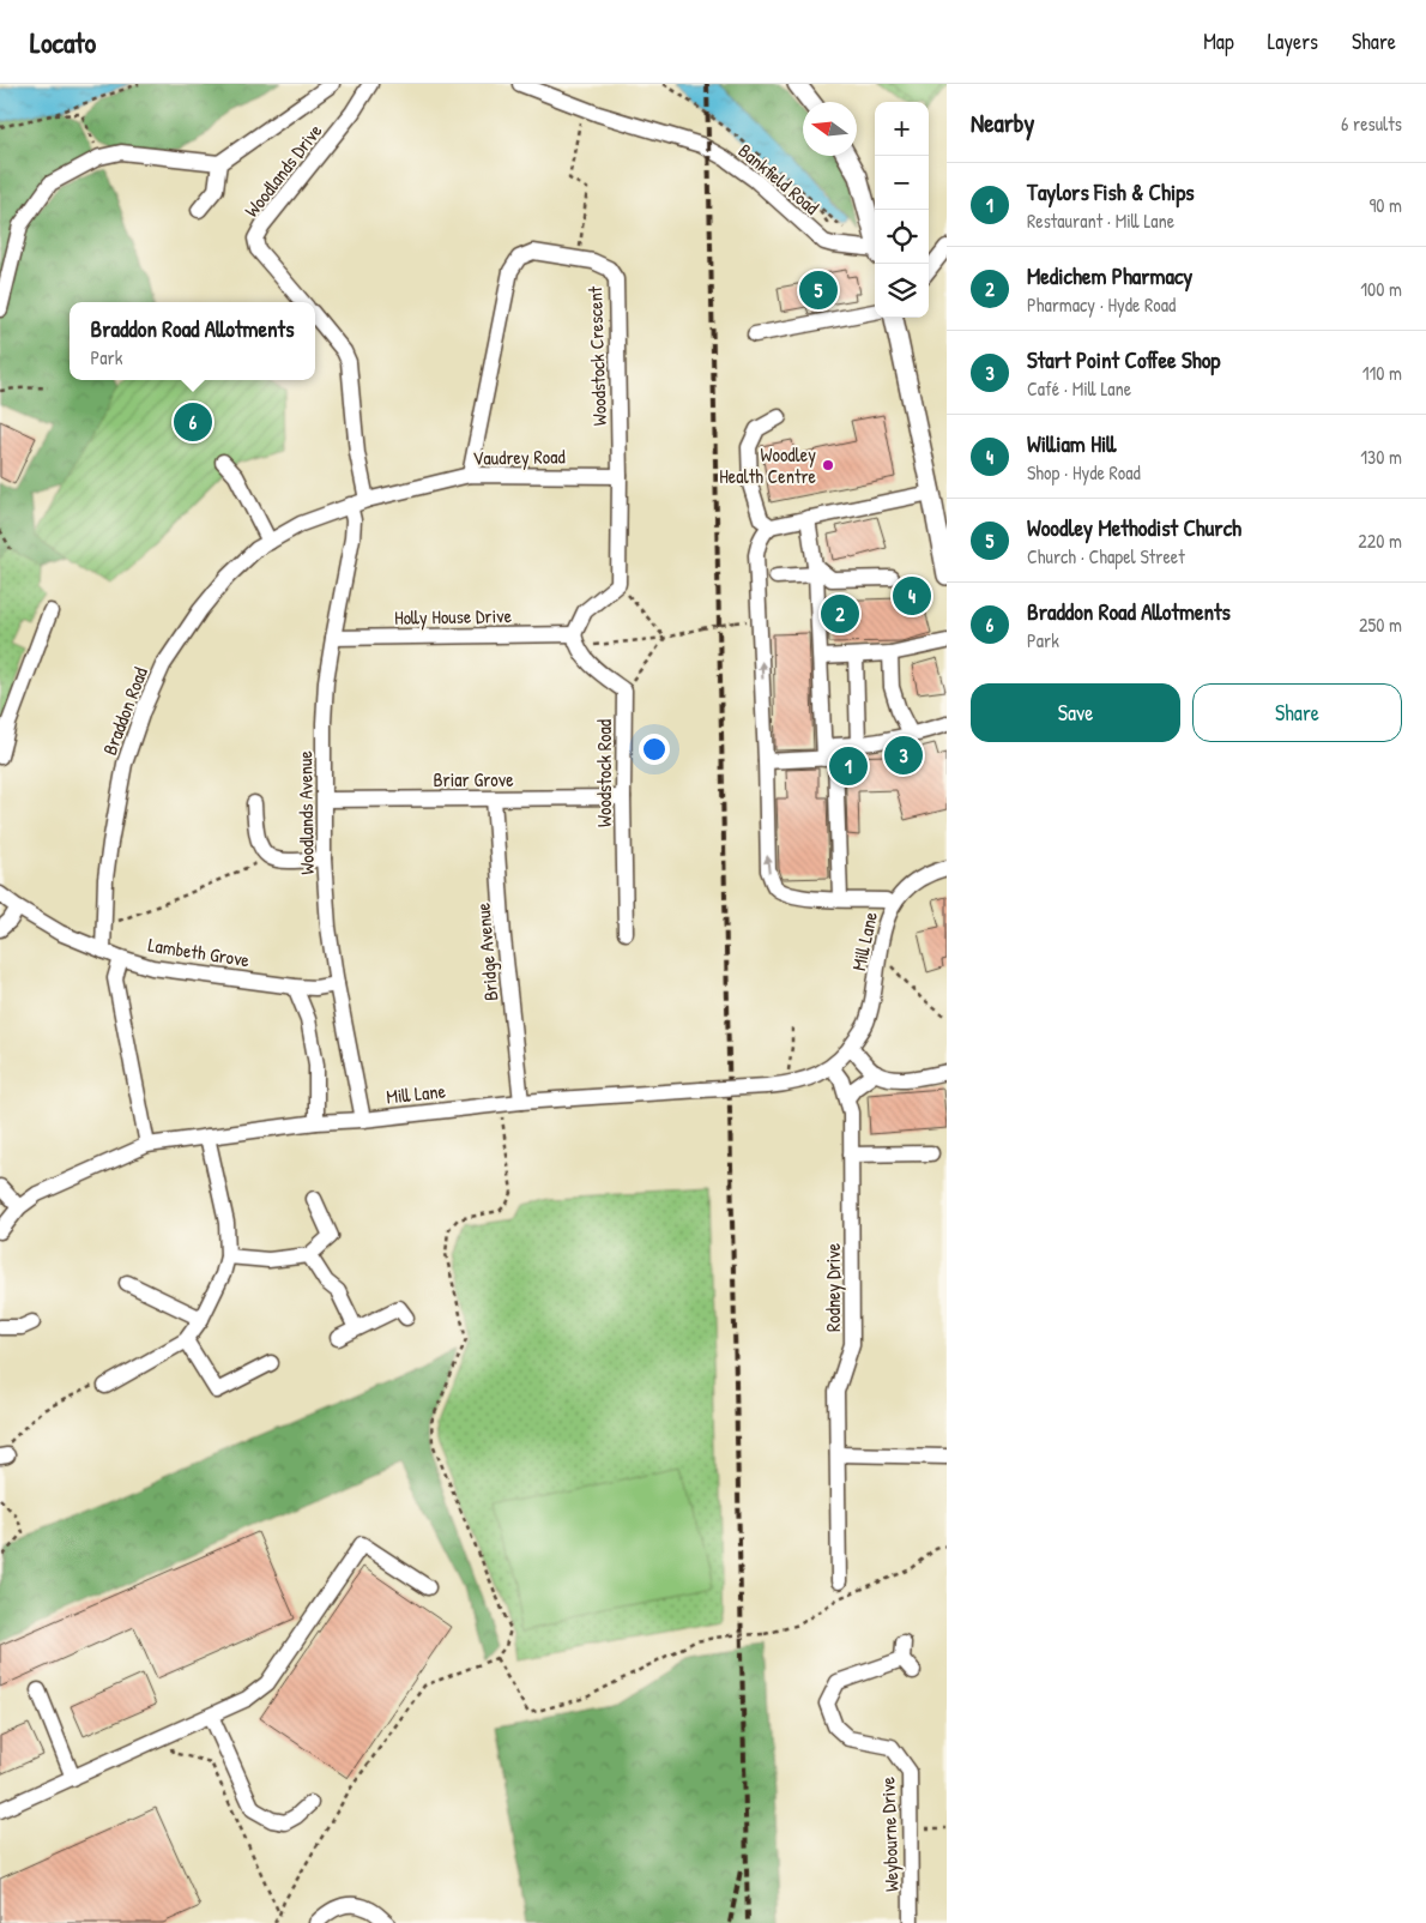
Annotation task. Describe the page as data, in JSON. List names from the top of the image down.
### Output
{
  "streets": {
    "street": [
      "Woodlands Drive",
      "Bankfield Road",
      "Woodstock Crescent",
      "Vaudrey Road",
      "Holly House Drive",
      "Braddon Road",
      "Woodstock Road",
      "Briar Grove",
      "Woodlands Avenue",
      "Mill Lane",
      "Lambeth Grove",
      "Bridge Avenue",
      "Rodney Drive",
      "Weybourne Drive"
    ]
  },
  "crossings": [
    ["Woodstock Crescent", "Vaudrey Road"],
    ["Vaudrey Road", "Braddon Road"],
    ["Vaudrey Road", "Woodlands Avenue"],
    ["Holly House Drive", "Woodlands Avenue"],
    ["Braddon Road", "Woodlands Avenue"],
    ["Braddon Road", "Lambeth Grove"],
    ["Woodstock Road", "Briar Grove"],
    ["Briar Grove", "Woodlands Avenue"],
    ["Briar Grove", "Bridge Avenue"],
    ["Woodlands Avenue", "Mill Lane"],
    ["Woodlands Avenue", "Lambeth Grove"],
    ["Mill Lane", "Bridge Avenue"],
    ["Mill Lane", "Rodney Drive"]
  ],
  "places": ["Woodley Health Centre"],
  "north": "left",
  "page": {
    "header": "Locato",
    "nav": ["Map", "Layers", "Share"],
    "heading": ["Nearby", "6 results"],
    "map_buttons": ["+", "−"],
    "list": [
      {
        "mark": "1",
        "name": "Taylors Fish & Chips",
        "note": "Restaurant · Mill Lane",
        "value": "90 m"
      },
      {
        "mark": "2",
        "name": "Medichem Pharmacy",
        "note": "Pharmacy · Hyde Road",
        "value": "100 m"
      },
      {
        "mark": "3",
        "name": "Start Point Coffee Shop",
        "note": "Café · Mill Lane",
        "value": "110 m"
      },
      {
        "mark": "4",
        "name": "William Hill",
        "note": "Shop · Hyde Road",
        "value": "130 m"
      },
      {
        "mark": "5",
        "name": "Woodley Methodist Church",
        "note": "Church · Chapel Street",
        "value": "220 m"
      },
      {
        "mark": "6",
        "name": "Braddon Road Allotments",
        "note": "Park",
        "value": "250 m"
      }
    ],
    "pins": [
      "5",
      "6",
      "4",
      "2",
      "3",
      "1"
    ],
    "popup": ["Braddon Road Allotments", "Park"],
    "buttons": ["Save", "Share"]
  }
}
